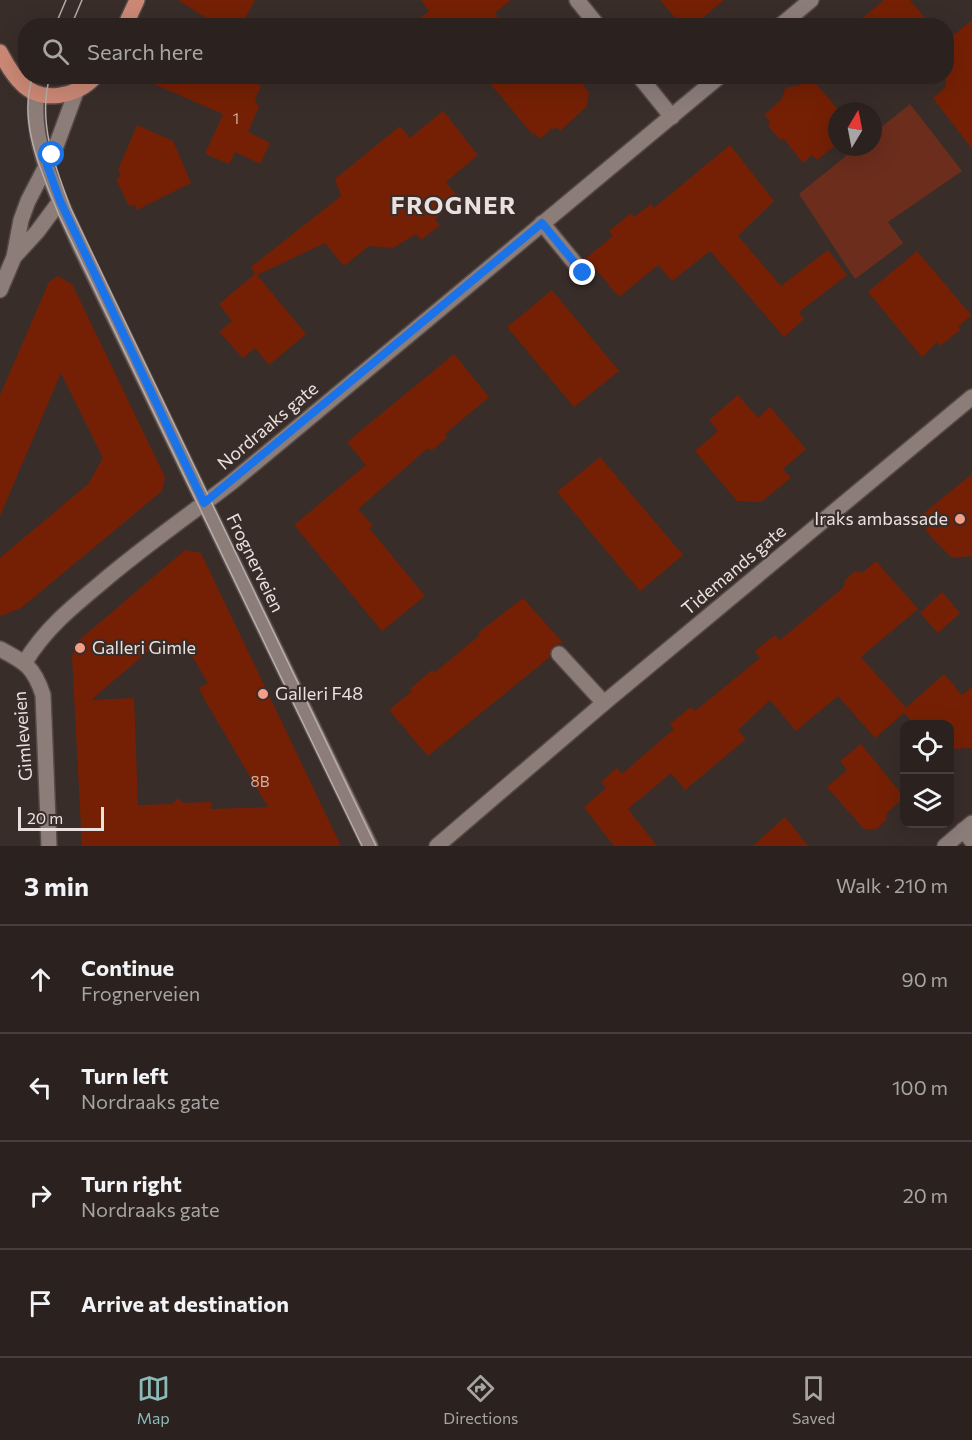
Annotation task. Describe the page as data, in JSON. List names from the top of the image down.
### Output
{
  "streets": {
    "street": [
      "Nordraaks gate",
      "Frognerveien",
      "Tidemands gate",
      "Gimleveien"
    ]
  },
  "crossings": [
    ["Nordraaks gate", "Frognerveien"],
    ["Nordraaks gate", "Gimleveien"]
  ],
  "districts": ["FROGNER"],
  "places": ["Iraks ambassade", "Galleri Gimle", "Galleri F48"],
  "house_numbers": ["1", "8B"],
  "scale_bar": "20 m",
  "north": "top",
  "page": {
    "search": "Search here",
    "scale": "20 m",
    "heading": ["3 min", "Walk · 210 m"],
    "list": [
      ["Continue", "Frognerveien", "90 m"],
      ["Turn left", "Nordraaks gate", "100 m"],
      ["Turn right", "Nordraaks gate", "20 m"],
      "Arrive at destination"
    ],
    "nav": ["Map", "Directions", "Saved"]
  }
}
